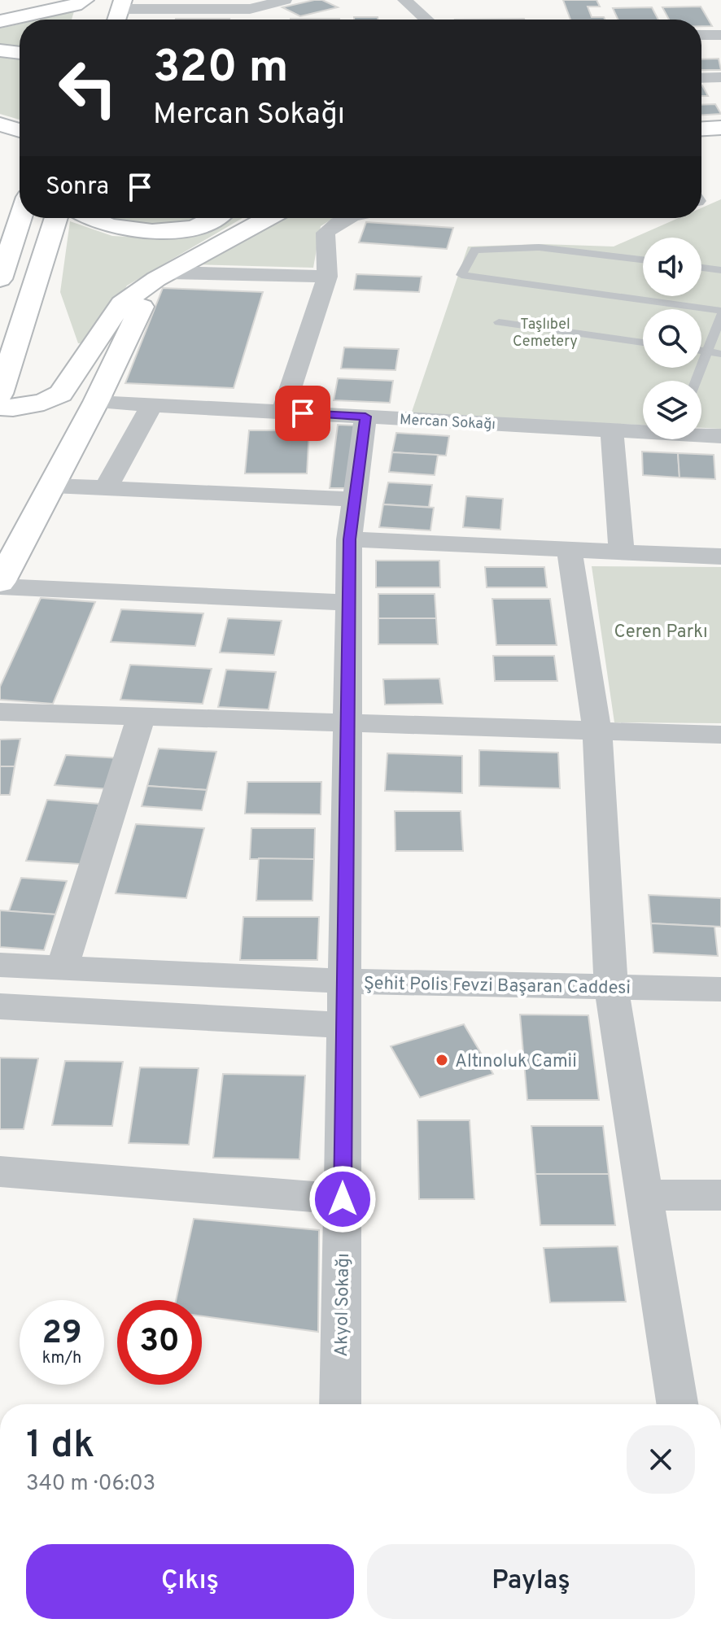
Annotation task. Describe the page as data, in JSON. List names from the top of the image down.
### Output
{
  "streets": {
    "street": ["Mercan Sokağı", "Şehit Polis Fevzi Başaran Caddesi", "Akyol Sokağı"]
  },
  "crossings": [
    ["Mercan Sokağı", "Akyol Sokağı"],
    ["Şehit Polis Fevzi Başaran Caddesi", "Akyol Sokağı"]
  ],
  "parks": ["Taşlıbel Cemetery", "Ceren Parkı"],
  "places": ["Altınoluk Camii"],
  "page": {
    "turn": ["320 m", "Mercan Sokağı"],
    "then": "Sonra",
    "speed": "29 km/h",
    "limit": "30",
    "heading": ["1 dk", "340 m · 06:03"],
    "buttons": ["Çıkış", "Paylaş"]
  }
}
